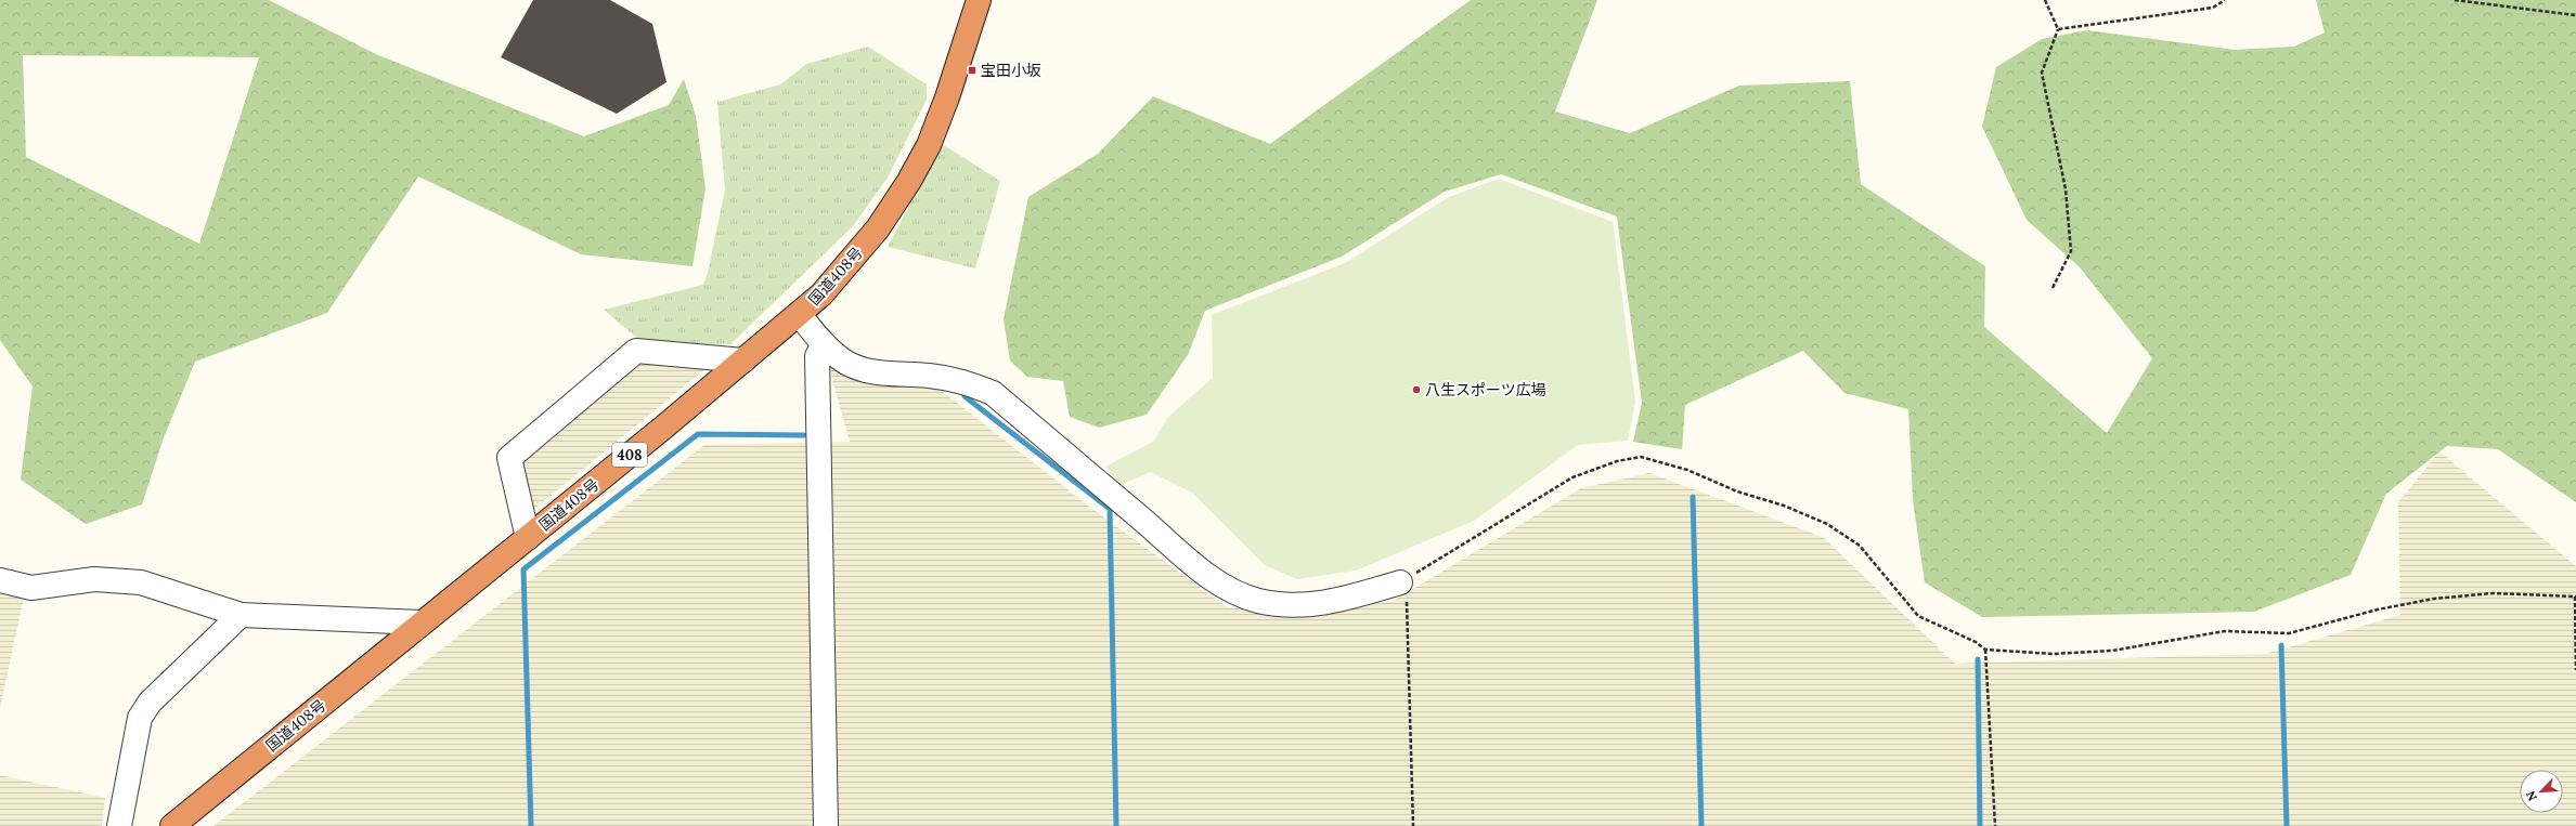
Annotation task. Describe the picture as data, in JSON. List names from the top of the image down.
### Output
{
  "streets": {
    "highway": ["国道408号", "408"]
  },
  "places": {
    "transit": ["宝田小坂"],
    "other": ["八生スポーツ広場"]
  },
  "north": "bottom left"
}
